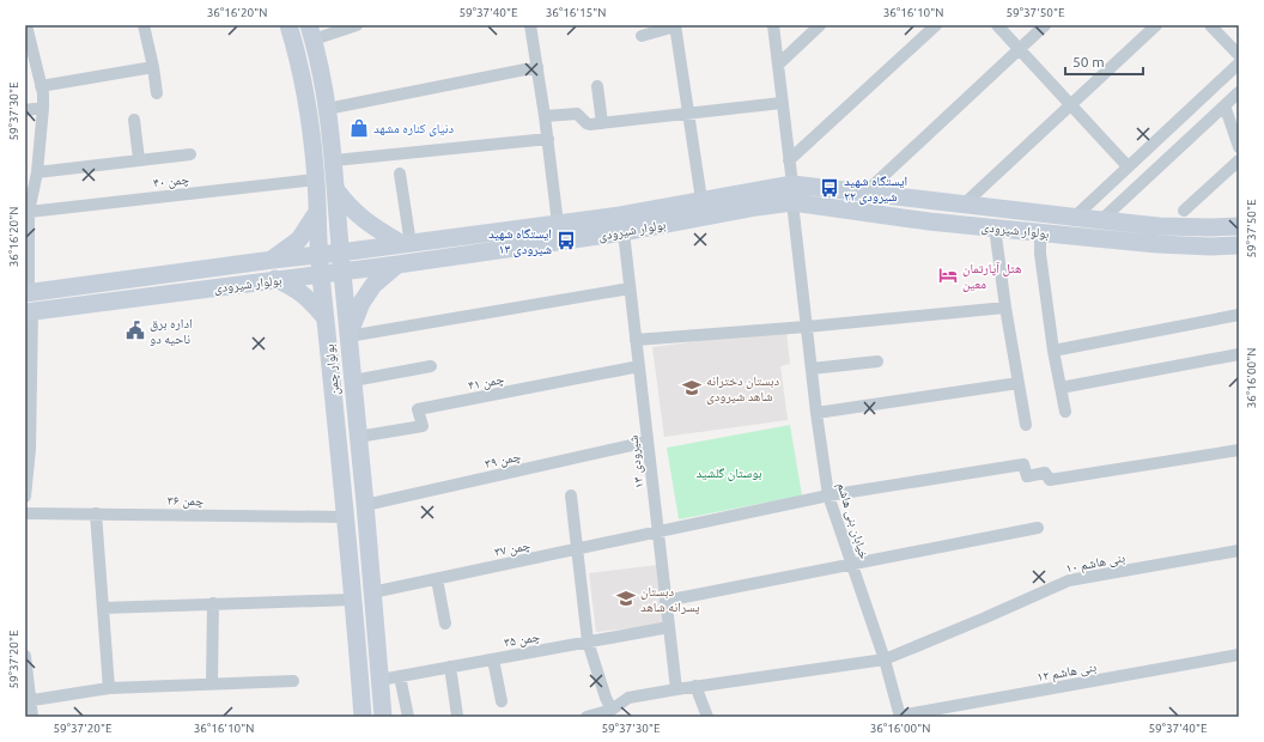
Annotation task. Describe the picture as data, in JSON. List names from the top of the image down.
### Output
{
  "streets": {
    "main road": ["بولوار شیرودی", "بولوار چمن"],
    "street": [
      "چمن ۴۰",
      "چمن ۴۱",
      "چمن ۳۹",
      "شیرودی ۱۳",
      "چمن ۳۶",
      "خیابان بنی هاشم",
      "چمن ۳۷",
      "بنی هاشم ۱۰",
      "چمن ۳۵",
      "بنی هاشم ۱۲"
    ]
  },
  "crossings": [
    ["چمن ۴۰", "بولوار چمن"],
    ["بولوار شیرودی", "بولوار چمن"],
    ["بولوار شیرودی", "شیرودی ۱۳"],
    ["بولوار شیرودی", "خیابان بنی هاشم"],
    ["بولوار چمن", "چمن ۴۱"],
    ["بولوار چمن", "چمن ۳۹"],
    ["بولوار چمن", "چمن ۳۶"],
    ["بولوار چمن", "چمن ۳۷"],
    ["بولوار چمن", "چمن ۳۵"],
    ["چمن ۴۱", "شیرودی ۱۳"],
    ["چمن ۳۹", "شیرودی ۱۳"],
    ["شیرودی ۱۳", "چمن ۳۷"],
    ["شیرودی ۱۳", "بنی هاشم ۱۰"],
    ["شیرودی ۱۳", "چمن ۳۵"],
    ["خیابان بنی هاشم", "چمن ۳۷"],
    ["خیابان بنی هاشم", "بنی هاشم ۱۰"],
    ["خیابان بنی هاشم", "بنی هاشم ۱۲"]
  ],
  "parks": ["بوستان گلشید"],
  "places": {
    "shop": ["دنیای کناره مشهد"],
    "bus stop": ["ایستگاه شهید شیرودی ۲۲", "ایستگاه شهید شیرودی ۱۳"],
    "hotel": ["هتل آپارتمان معین"],
    "public building": ["اداره برق ناحیه دو"],
    "school or university": ["دبستان دخترانه شاهد شیرودی", "دبستان پسرانه شاهد"]
  },
  "scale_bar": "50 m",
  "coordinates": [
    "36°16'20\"N",
    "59°37'40\"E",
    "36°16'15\"N",
    "36°16'10\"N",
    "59°37'50\"E",
    "59°37'30\"E",
    "36°16'00\"N",
    "59°37'20\"E"
  ]
}
